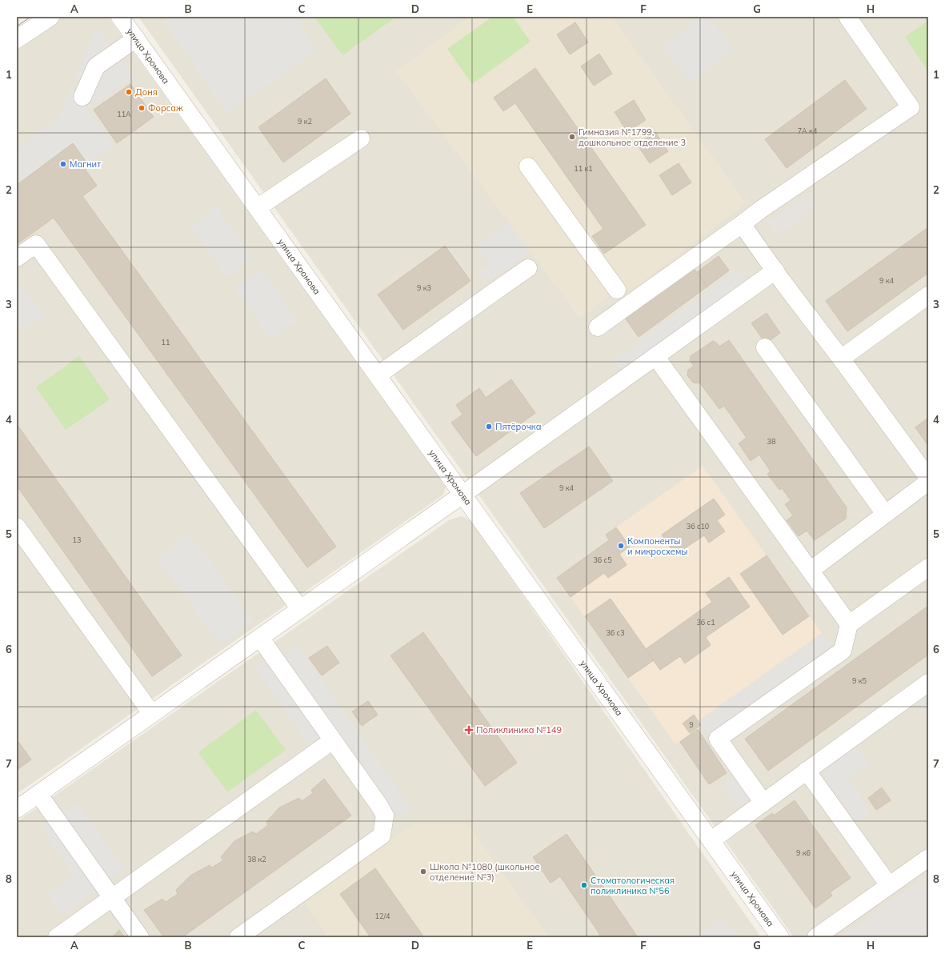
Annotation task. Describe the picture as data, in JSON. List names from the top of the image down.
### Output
{
  "streets": {
    "street": ["улица Хромова"]
  },
  "places": {
    "other": [
      "Доня",
      "Форсаж",
      "Гимназия №1799, дошкольное отделение 3",
      "Магнит",
      "Пятёрочка",
      "Компоненты и микросхемы",
      "Школа №1080 (школьное отделение №3)",
      "Стоматологическая поликлиника №56"
    ],
    "health": ["Поликлиника №149"]
  },
  "house_numbers": [
    "11А",
    "9 к2",
    "7А к4",
    "11 к1",
    "9 к4",
    "9 к3",
    "11",
    "38",
    "9 к4",
    "36 с10",
    "13",
    "36 с5",
    "36 с1",
    "36 с3",
    "9 к5",
    "9",
    "9 к6",
    "38 к2",
    "12/4"
  ],
  "grid": {
    "columns": [
      "A",
      "B",
      "C",
      "D",
      "E",
      "F",
      "G",
      "H"
    ],
    "rows": [
      "1",
      "2",
      "3",
      "4",
      "5",
      "6",
      "7",
      "8"
    ]
  }
}
